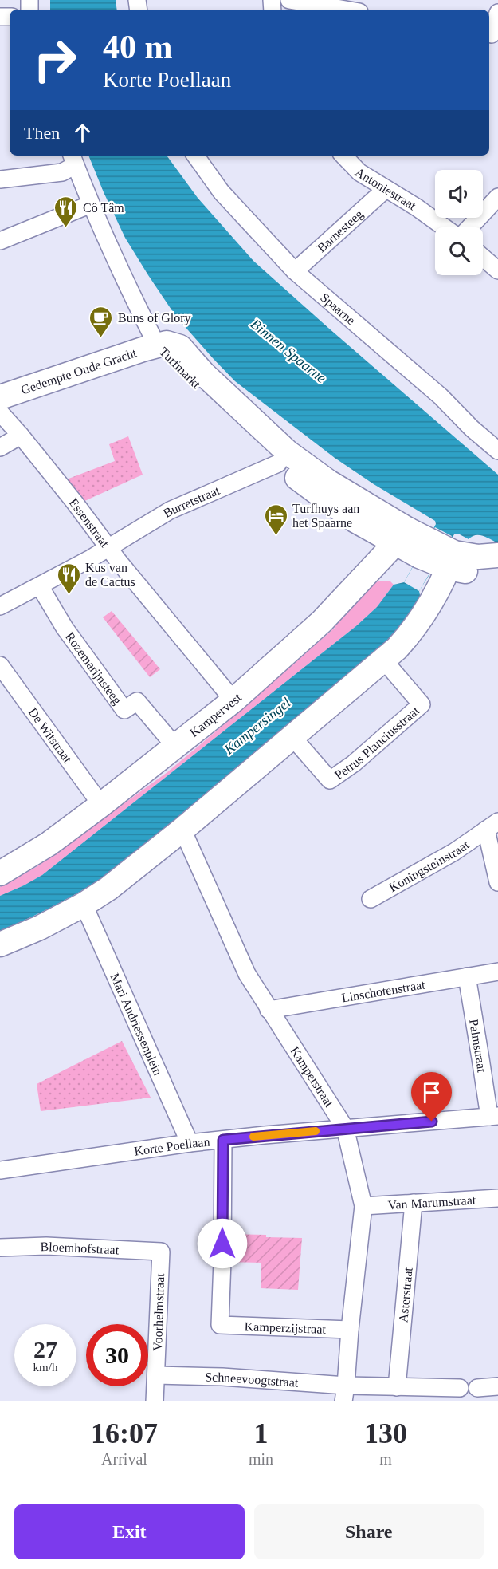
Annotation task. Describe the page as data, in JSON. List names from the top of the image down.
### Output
{
  "streets": {
    "street": [
      "Antoniestraat",
      "Barnesteeg",
      "Spaarne",
      "Turfmarkt",
      "Gedempte Oude Gracht",
      "Burretstraat",
      "Essenstraat",
      "Rozemarijnsteeg",
      "Kampervest",
      "De Witstraat",
      "Petrus Planciusstraat",
      "Koningsteinstraat",
      "Linschotenstraat",
      "Mari Andriessenplein",
      "Palmstraat",
      "Kamperstraat",
      "Korte Poellaan",
      "Van Marumstraat",
      "Bloemhofstraat",
      "Asterstraat",
      "Voorhelmstraat",
      "Kamperzijstraat",
      "Schneevoogtstraat"
    ]
  },
  "crossings": [
    ["Antoniestraat", "Barnesteeg"],
    ["Barnesteeg", "Spaarne"],
    ["Turfmarkt", "Gedempte Oude Gracht"],
    ["Turfmarkt", "Burretstraat"],
    ["Turfmarkt", "Kampervest"],
    ["Burretstraat", "Essenstraat"],
    ["Burretstraat", "Rozemarijnsteeg"],
    ["Essenstraat", "Kampervest"],
    ["Rozemarijnsteeg", "Kampervest"],
    ["Kampervest", "De Witstraat"],
    ["Linschotenstraat", "Palmstraat"],
    ["Linschotenstraat", "Kamperstraat"],
    ["Mari Andriessenplein", "Korte Poellaan"],
    ["Palmstraat", "Korte Poellaan"],
    ["Kamperstraat", "Korte Poellaan"],
    ["Kamperstraat", "Van Marumstraat"],
    ["Kamperstraat", "Kamperzijstraat"],
    ["Kamperstraat", "Schneevoogtstraat"],
    ["Korte Poellaan", "Kamperzijstraat"],
    ["Van Marumstraat", "Asterstraat"],
    ["Bloemhofstraat", "Voorhelmstraat"],
    ["Asterstraat", "Schneevoogtstraat"],
    ["Voorhelmstraat", "Schneevoogtstraat"]
  ],
  "water": ["Binnen Spaarne", "Kampersingel"],
  "places": {
    "restaurant": ["Cô Tâm", "Kus van de Cactus"],
    "cafe": ["Buns of Glory"],
    "hotel": ["Turfhuys aan het Spaarne"]
  },
  "page": {
    "turn": ["40 m", "Korte Poellaan"],
    "then": "Then",
    "speed": "27 km/h",
    "limit": "30",
    "eta": [
      "16:07",
      "Arrival",
      "1",
      "min",
      "130",
      "m"
    ],
    "buttons": ["Exit", "Share"]
  }
}
